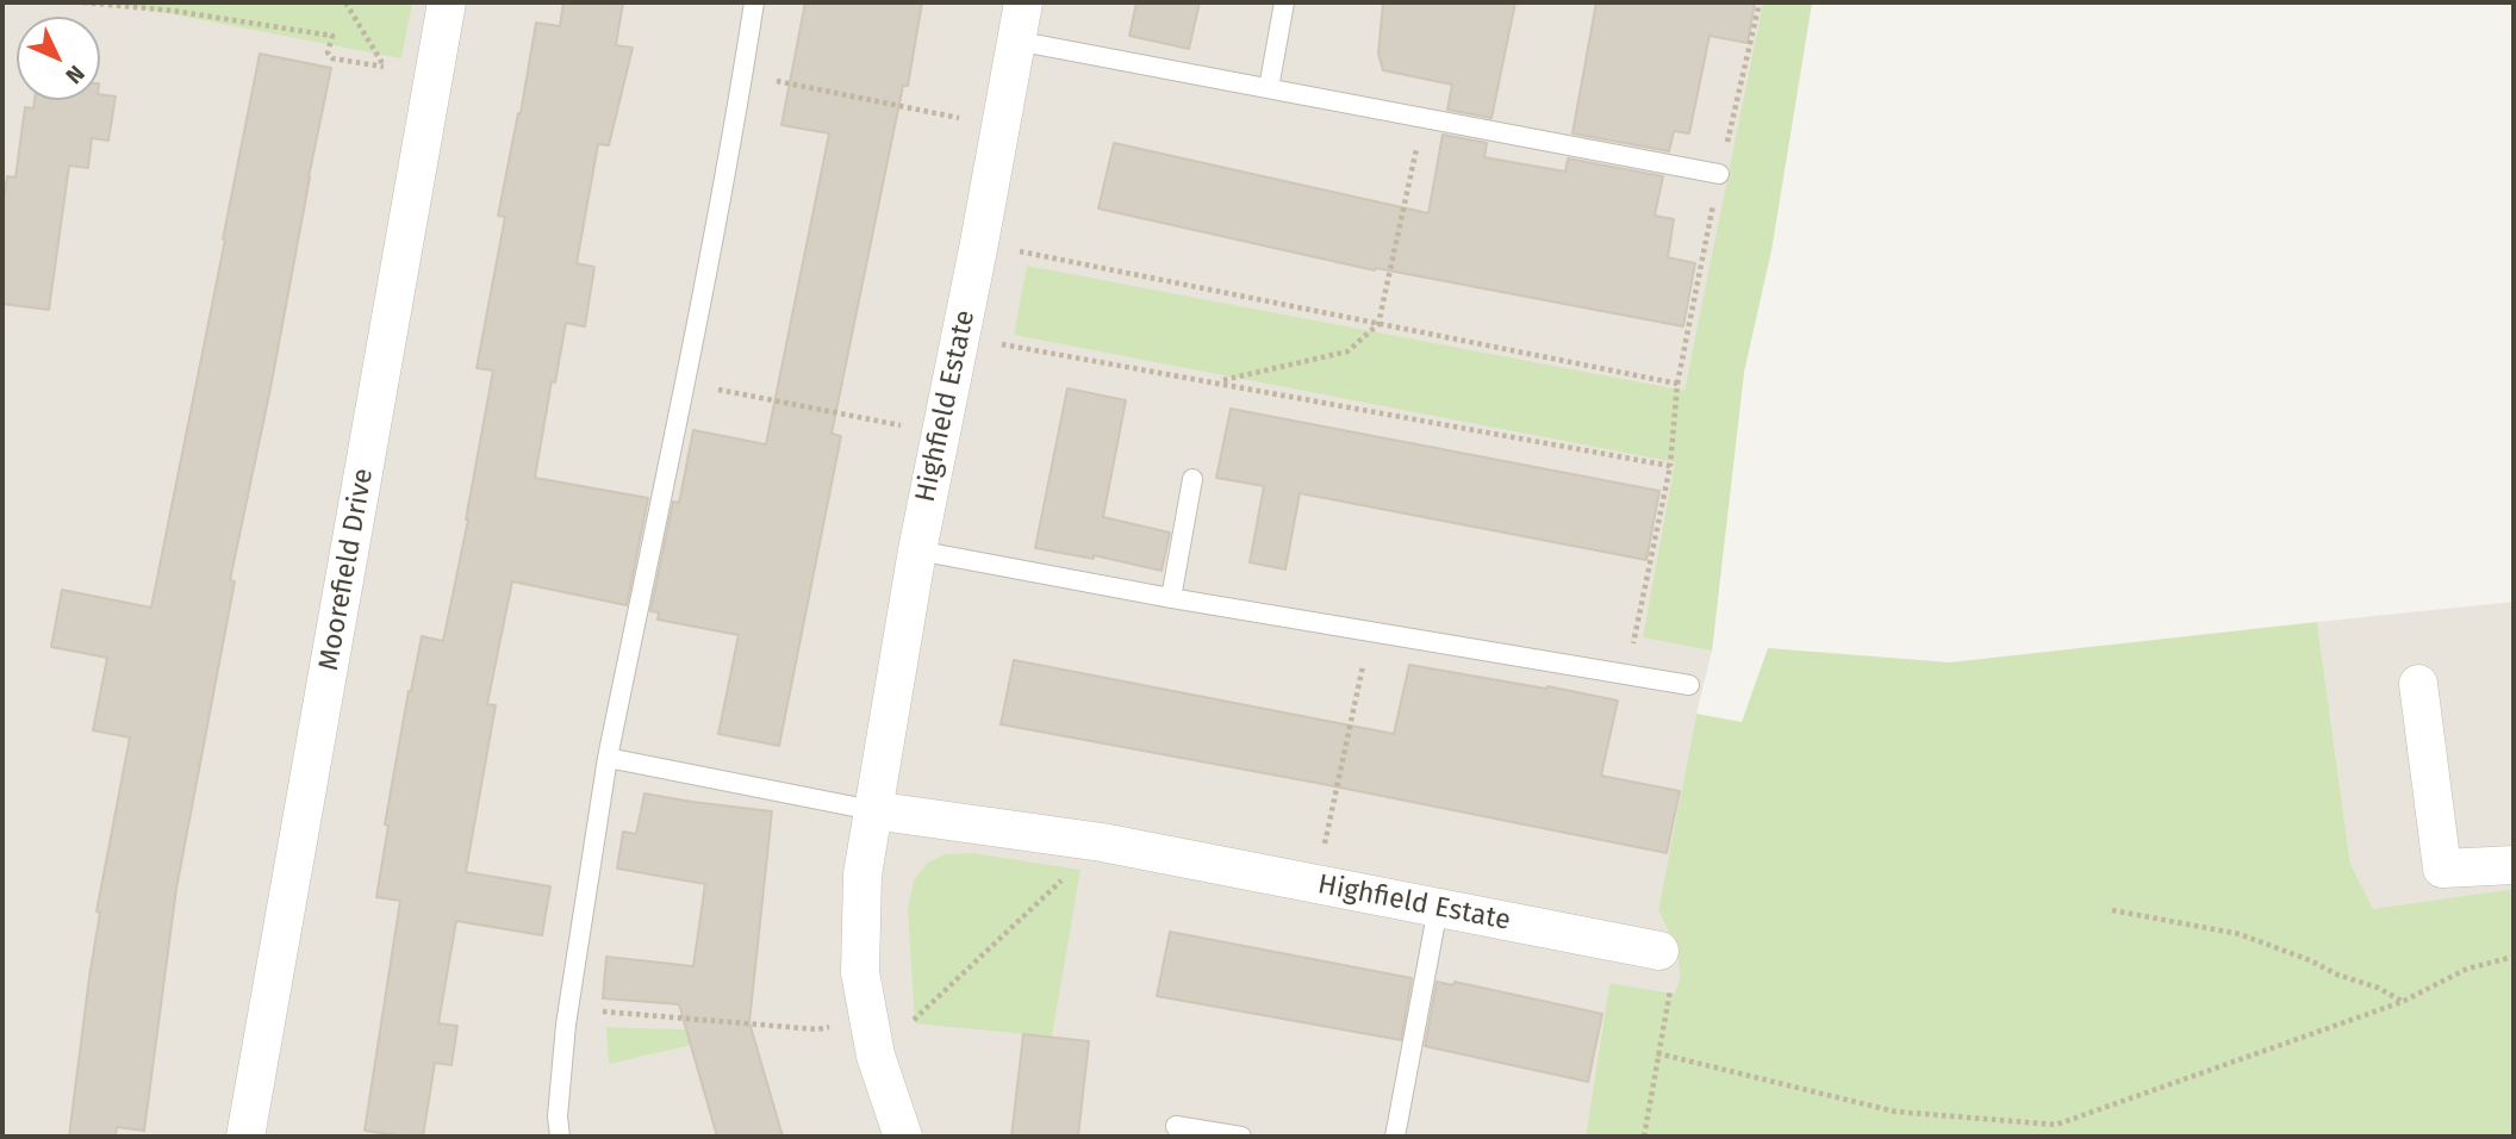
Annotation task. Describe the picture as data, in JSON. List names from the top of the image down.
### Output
{
  "streets": {
    "street": ["Highfield Estate", "Moorefield Drive"]
  },
  "north": "bottom right"
}
